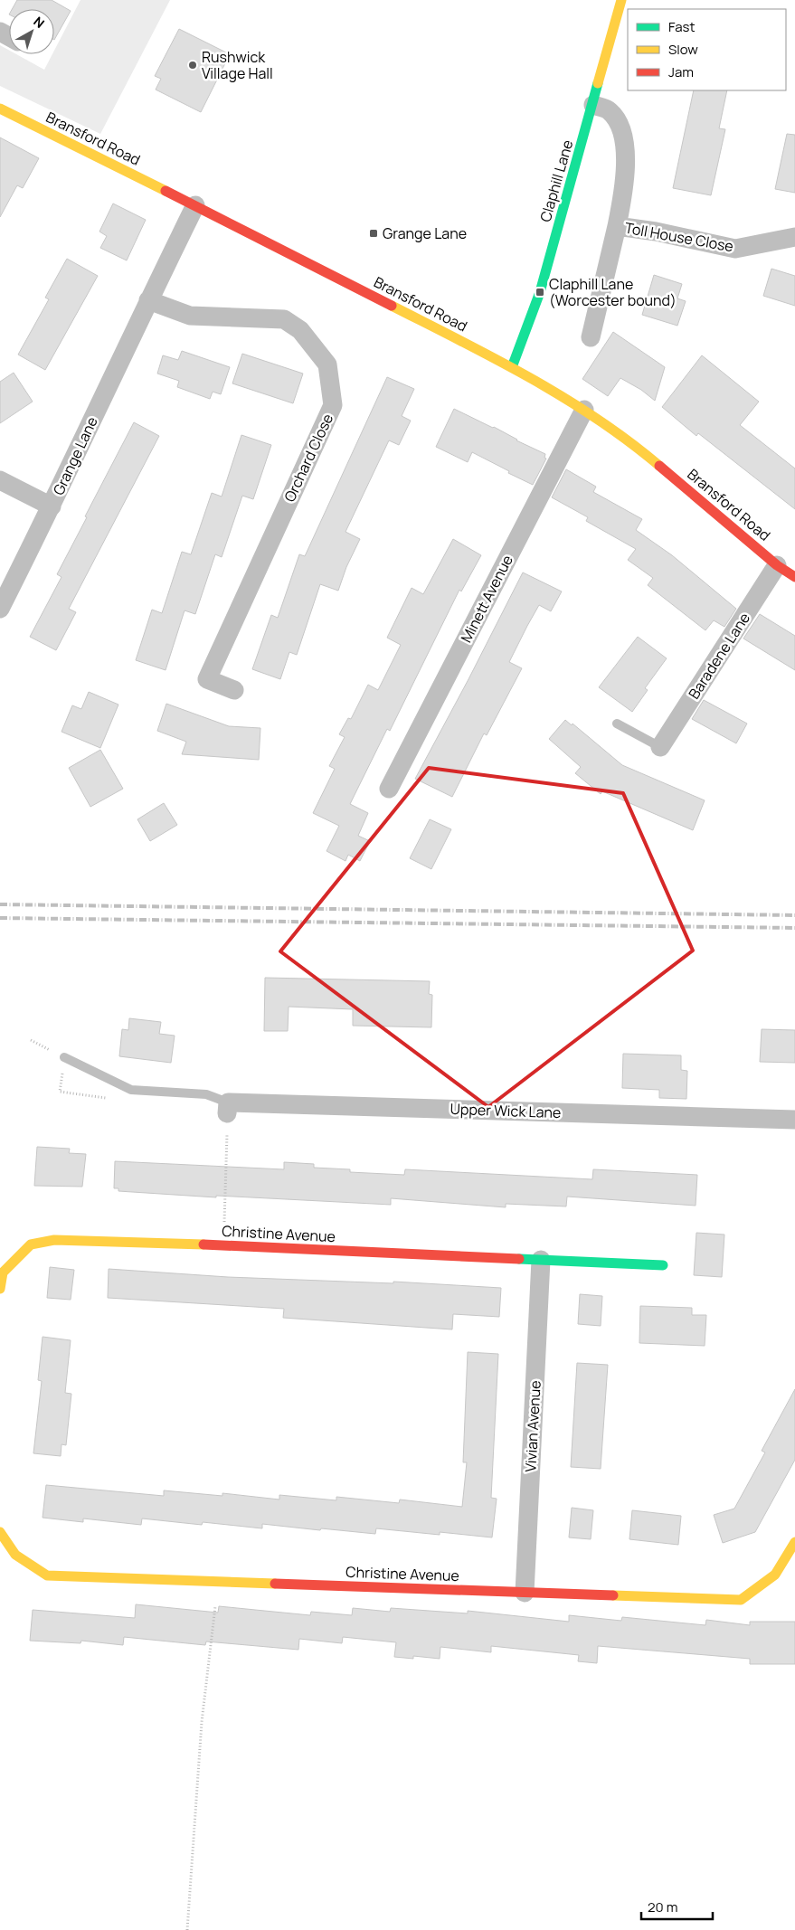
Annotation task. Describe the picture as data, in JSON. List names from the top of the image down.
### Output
{
  "streets": {
    "street": [
      "Bransford Road",
      "Claphill Lane",
      "Toll House Close",
      "Grange Lane",
      "Orchard Close",
      "Minett Avenue",
      "Baradene Lane",
      "Upper Wick Lane",
      "Christine Avenue",
      "Vivian Avenue"
    ]
  },
  "crossings": [
    ["Bransford Road", "Claphill Lane"],
    ["Bransford Road", "Grange Lane"],
    ["Bransford Road", "Minett Avenue"],
    ["Bransford Road", "Baradene Lane"],
    ["Claphill Lane", "Toll House Close"],
    ["Grange Lane", "Orchard Close"],
    ["Christine Avenue", "Vivian Avenue"]
  ],
  "places": {
    "other": ["Rushwick Village Hall"],
    "transit": ["Grange Lane", "Claphill Lane (Worcester bound)"]
  },
  "legend": ["Fast", "Slow", "Jam"],
  "scale_bar": "20 m",
  "north": "top right"
}
